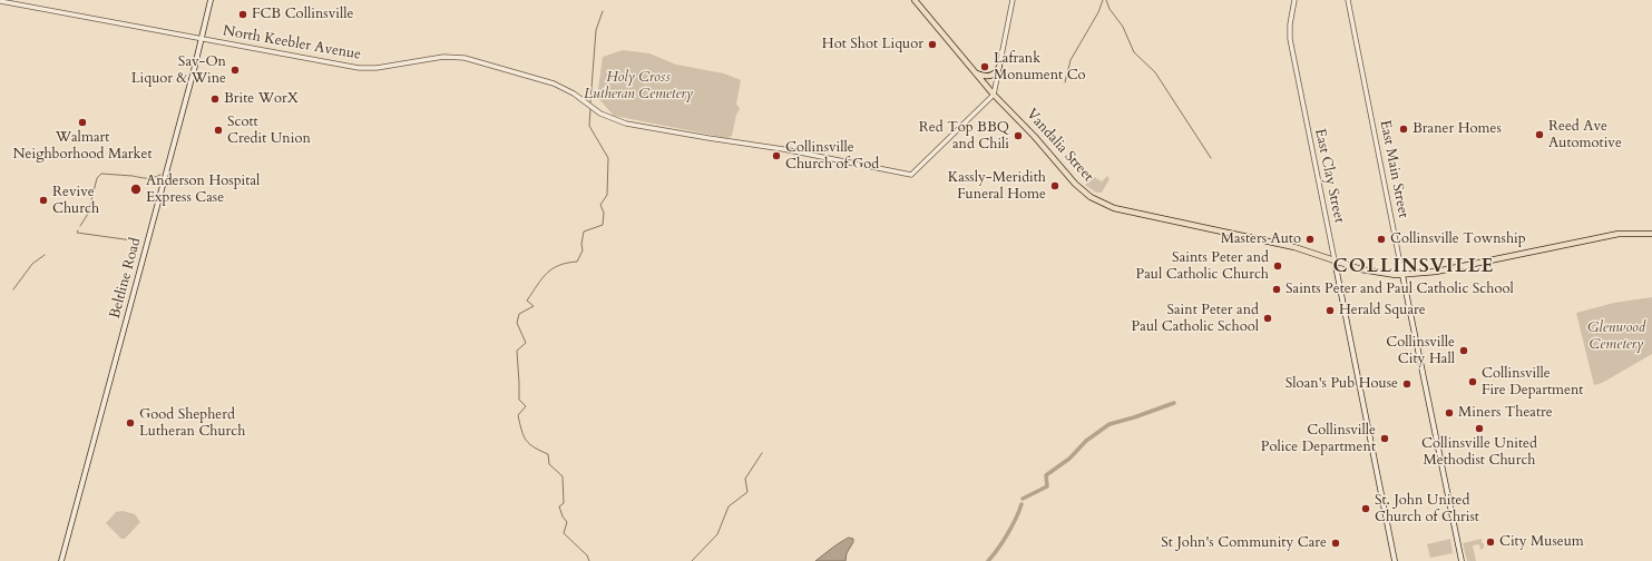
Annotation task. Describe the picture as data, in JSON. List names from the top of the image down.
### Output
{
  "streets": {
    "main road": [
      "Vandalia Street",
      "East Main Street",
      "East Clay Street",
      "Beltline Road"
    ],
    "street": ["North Keebler Avenue"]
  },
  "crossings": [
    ["North Keebler Avenue", "Vandalia Street"],
    ["North Keebler Avenue", "Beltline Road"],
    ["Vandalia Street", "East Main Street"],
    ["Vandalia Street", "East Clay Street"]
  ],
  "districts": ["COLLINSVILLE"],
  "parks": ["Holy Cross Lutheran Cemetery", "Glenwood Cemetery"],
  "places": [
    "FCB Collinsville",
    "Hot Shot Liquor",
    "Lafrank Monument Co",
    "Sav-On Liquor & Wine",
    "Brite WorX",
    "Walmart Neighborhood Market",
    "Braner Homes",
    "Scott Credit Union",
    "Reed Ave Automotive",
    "Red Top BBQ and Chili",
    "Collinsville Church of God",
    "Kassly-Meridith Funeral Home",
    "Anderson Hospital Express Case",
    "Revive Church",
    "Masters Auto",
    "Collinsville Township",
    "Saints Peter and Paul Catholic Church",
    "Saints Peter and Paul Catholic School",
    "Herald Square",
    "Saint Peter and Paul Catholic School",
    "Collinsville City Hall",
    "Collinsville Fire Department",
    "Sloan's Pub House",
    "Miners Theatre",
    "Good Shepherd Lutheran Church",
    "Collinsville United Methodist Church",
    "Collinsville Police Department",
    "St. John United Church of Christ",
    "City Museum",
    "St John's Community Care"
  ]
}
